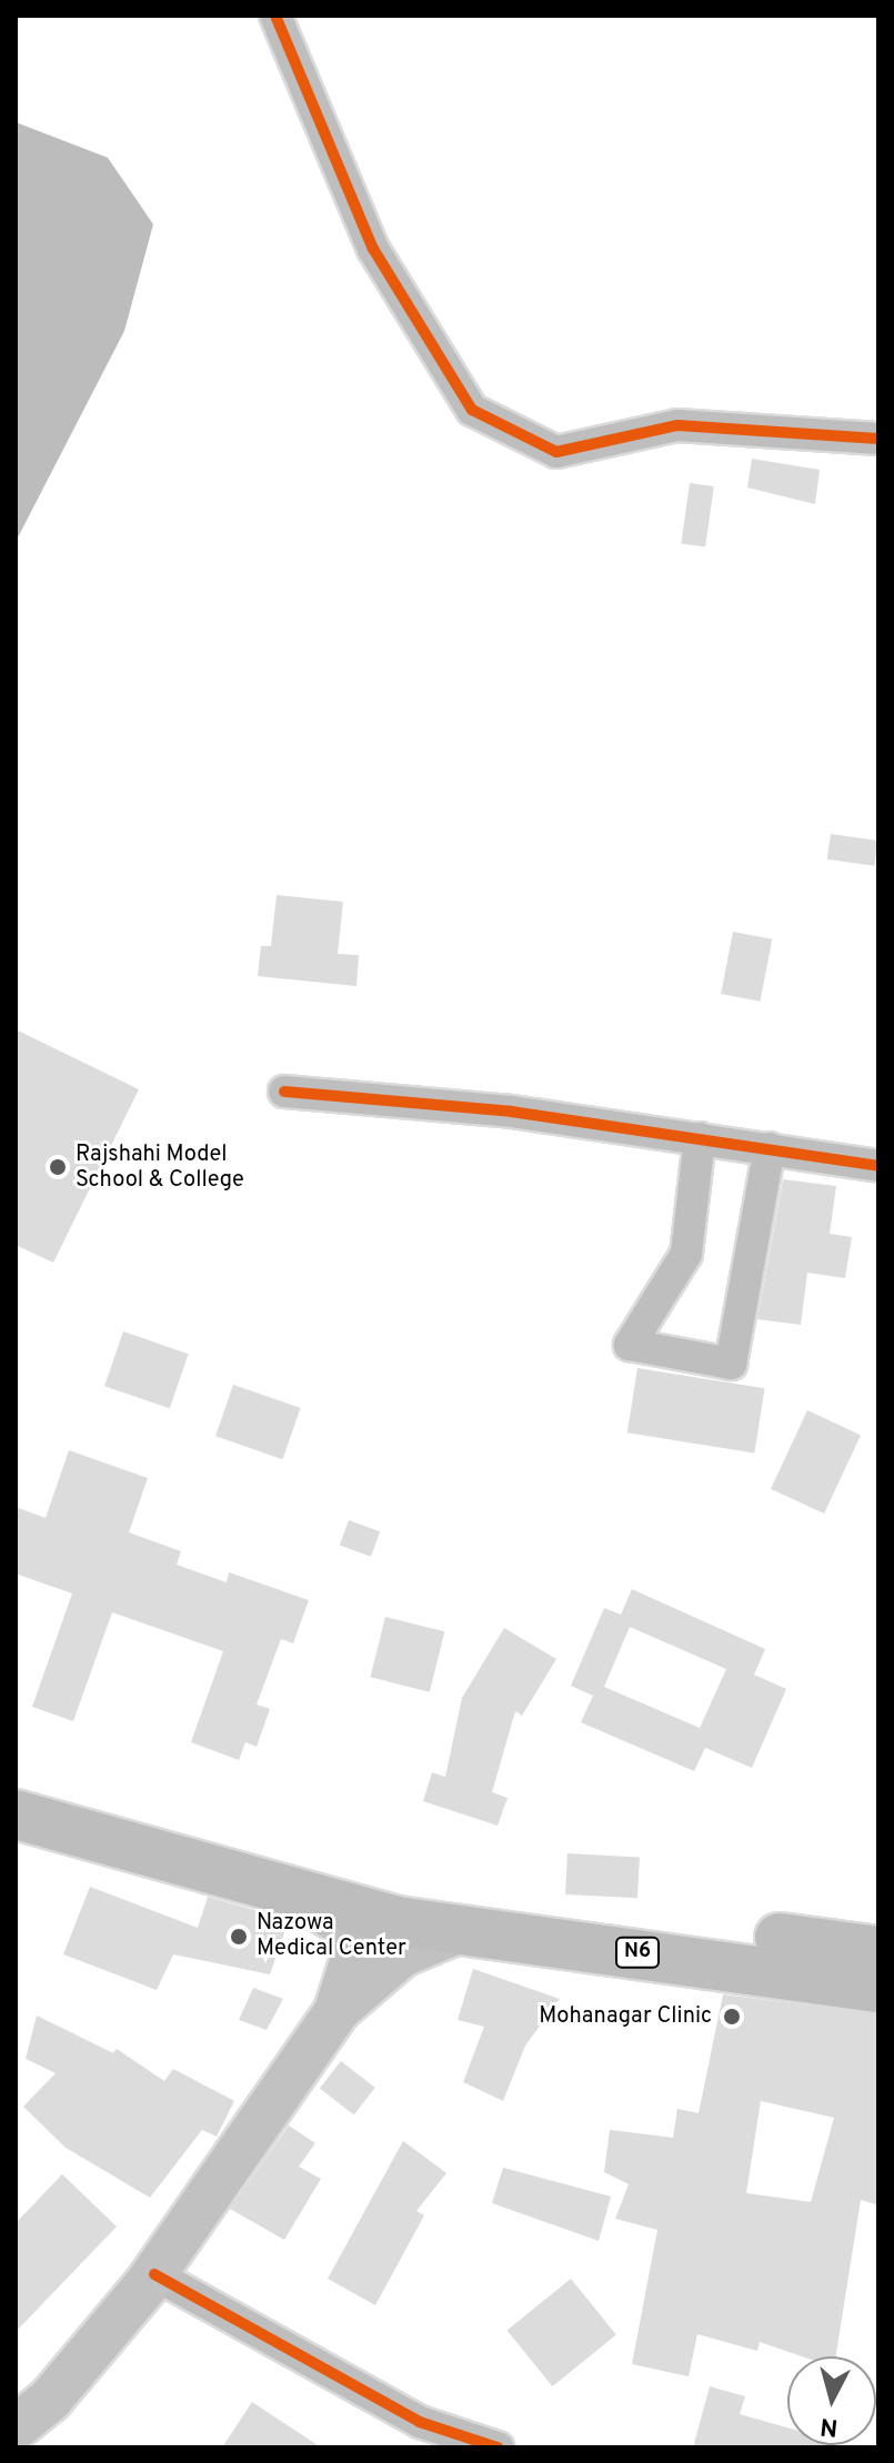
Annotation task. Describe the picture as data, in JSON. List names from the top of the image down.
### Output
{
  "streets": {
    "highway": ["N6"]
  },
  "places": ["Rajshahi Model School & College", "Nazowa Medical Center", "Mohanagar Clinic"],
  "north": "bottom"
}
